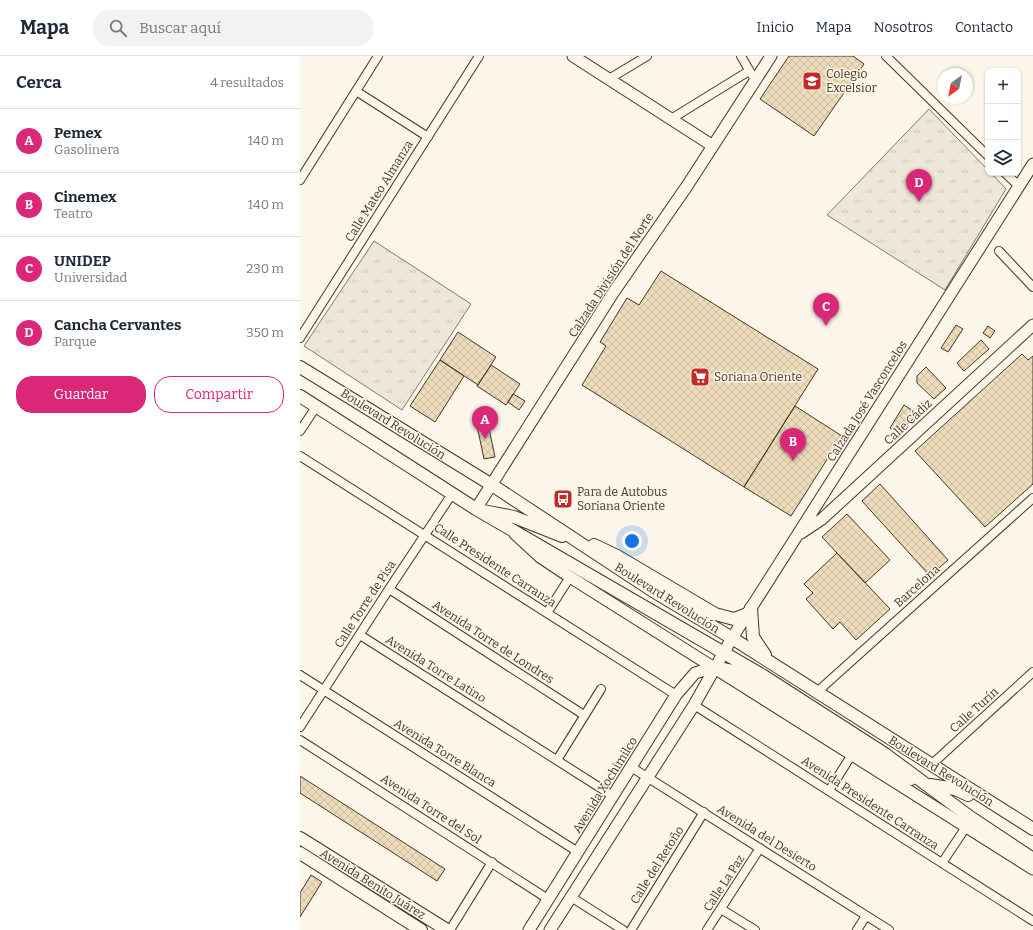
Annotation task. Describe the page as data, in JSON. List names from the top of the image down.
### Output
{
  "streets": {
    "main road": [
      "Calzada División del Norte",
      "Calzada José Vasconcelos",
      "Calle Cádiz",
      "Boulevard Revolución",
      "Avenida Xochimilco",
      "Avenida Benito Juárez"
    ],
    "street": [
      "Calle Mateo Almanza",
      "Calle Presidente Carranza",
      "Barcelona",
      "Calle Torre de Pisa",
      "Avenida Torre de Londres",
      "Avenida Torre Latino",
      "Calle Turín",
      "Avenida Torre Blanca",
      "Avenida Presidente Carranza",
      "Avenida Torre del Sol",
      "Avenida del Desierto",
      "Calle del Retoño",
      "Calle La Paz"
    ]
  },
  "crossings": [
    ["Calzada División del Norte", "Boulevard Revolución"],
    ["Calzada José Vasconcelos", "Calle Cádiz"],
    ["Calzada José Vasconcelos", "Boulevard Revolución"],
    ["Boulevard Revolución", "Barcelona"],
    ["Boulevard Revolución", "Calle Turín"],
    ["Calle Presidente Carranza", "Calle Torre de Pisa"],
    ["Calle Presidente Carranza", "Avenida Xochimilco"],
    ["Calle Torre de Pisa", "Avenida Torre de Londres"],
    ["Calle Torre de Pisa", "Avenida Torre Latino"],
    ["Calle Torre de Pisa", "Avenida Torre Blanca"],
    ["Avenida Torre Latino", "Avenida Xochimilco"],
    ["Avenida Torre Blanca", "Avenida Xochimilco"],
    ["Avenida Xochimilco", "Avenida Torre del Sol"],
    ["Avenida Xochimilco", "Avenida del Desierto"],
    ["Avenida del Desierto", "Calle del Retoño"],
    ["Avenida del Desierto", "Calle La Paz"]
  ],
  "places": {
    "school or university": ["Colegio Excelsior"],
    "supermarket": ["Soriana Oriente"],
    "bus stop": ["Para de Autobus Soriana Oriente"]
  },
  "north": "bottom left",
  "page": {
    "header": "Mapa",
    "search": "Buscar aquí",
    "nav": [
      "Inicio",
      "Mapa",
      "Nosotros",
      "Contacto"
    ],
    "heading": ["Cerca", "4 resultados"],
    "map_buttons": ["+", "−"],
    "list": [
      {
        "mark": "A",
        "name": "Pemex",
        "note": "Gasolinera",
        "value": "140 m"
      },
      {
        "mark": "B",
        "name": "Cinemex",
        "note": "Teatro",
        "value": "140 m"
      },
      {
        "mark": "C",
        "name": "UNIDEP",
        "note": "Universidad",
        "value": "230 m"
      },
      {
        "mark": "D",
        "name": "Cancha Cervantes",
        "note": "Parque",
        "value": "350 m"
      }
    ],
    "pins": [
      "D",
      "C",
      "A",
      "B"
    ],
    "buttons": ["Guardar", "Compartir"]
  }
}
